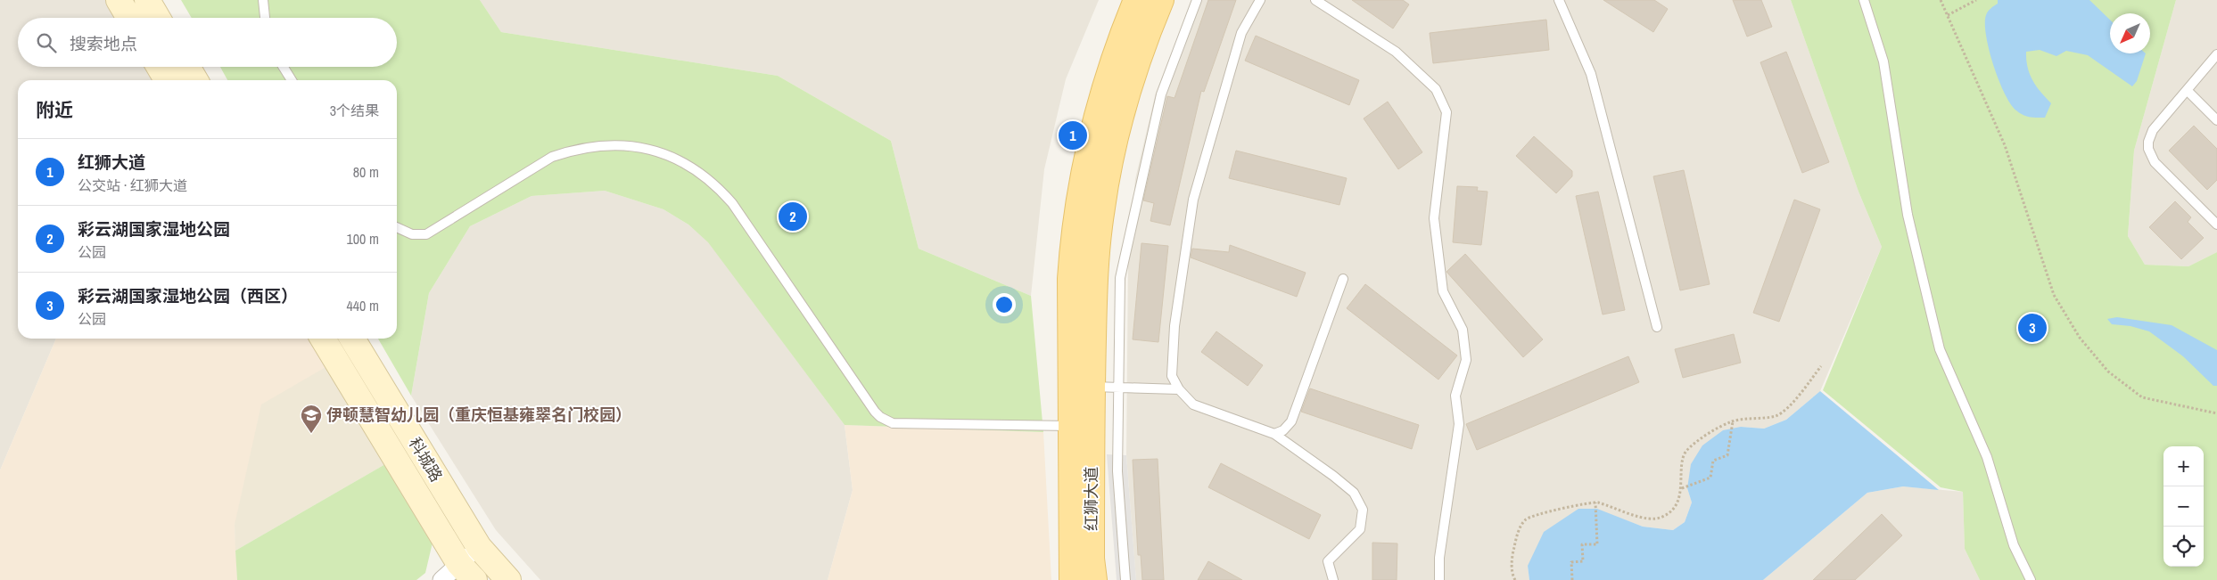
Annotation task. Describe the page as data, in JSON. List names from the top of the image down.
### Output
{
  "streets": {
    "main road": ["科城路", "红狮大道"]
  },
  "places": {
    "school or university": ["伊顿慧智幼儿园（重庆恒基雍翠名门校园）"]
  },
  "north": "bottom left",
  "page": {
    "search": "搜索地点",
    "heading": ["附近", "3个结果"],
    "pins": ["1", "2", "3"],
    "list": [
      {
        "mark": "1",
        "name": "红狮大道",
        "note": "公交站 · 红狮大道",
        "value": "80 m"
      },
      {
        "mark": "2",
        "name": "彩云湖国家湿地公园",
        "note": "公园",
        "value": "100 m"
      },
      {
        "mark": "3",
        "name": "彩云湖国家湿地公园（西区）",
        "note": "公园",
        "value": "440 m"
      }
    ],
    "map_buttons": ["+", "−"]
  }
}
